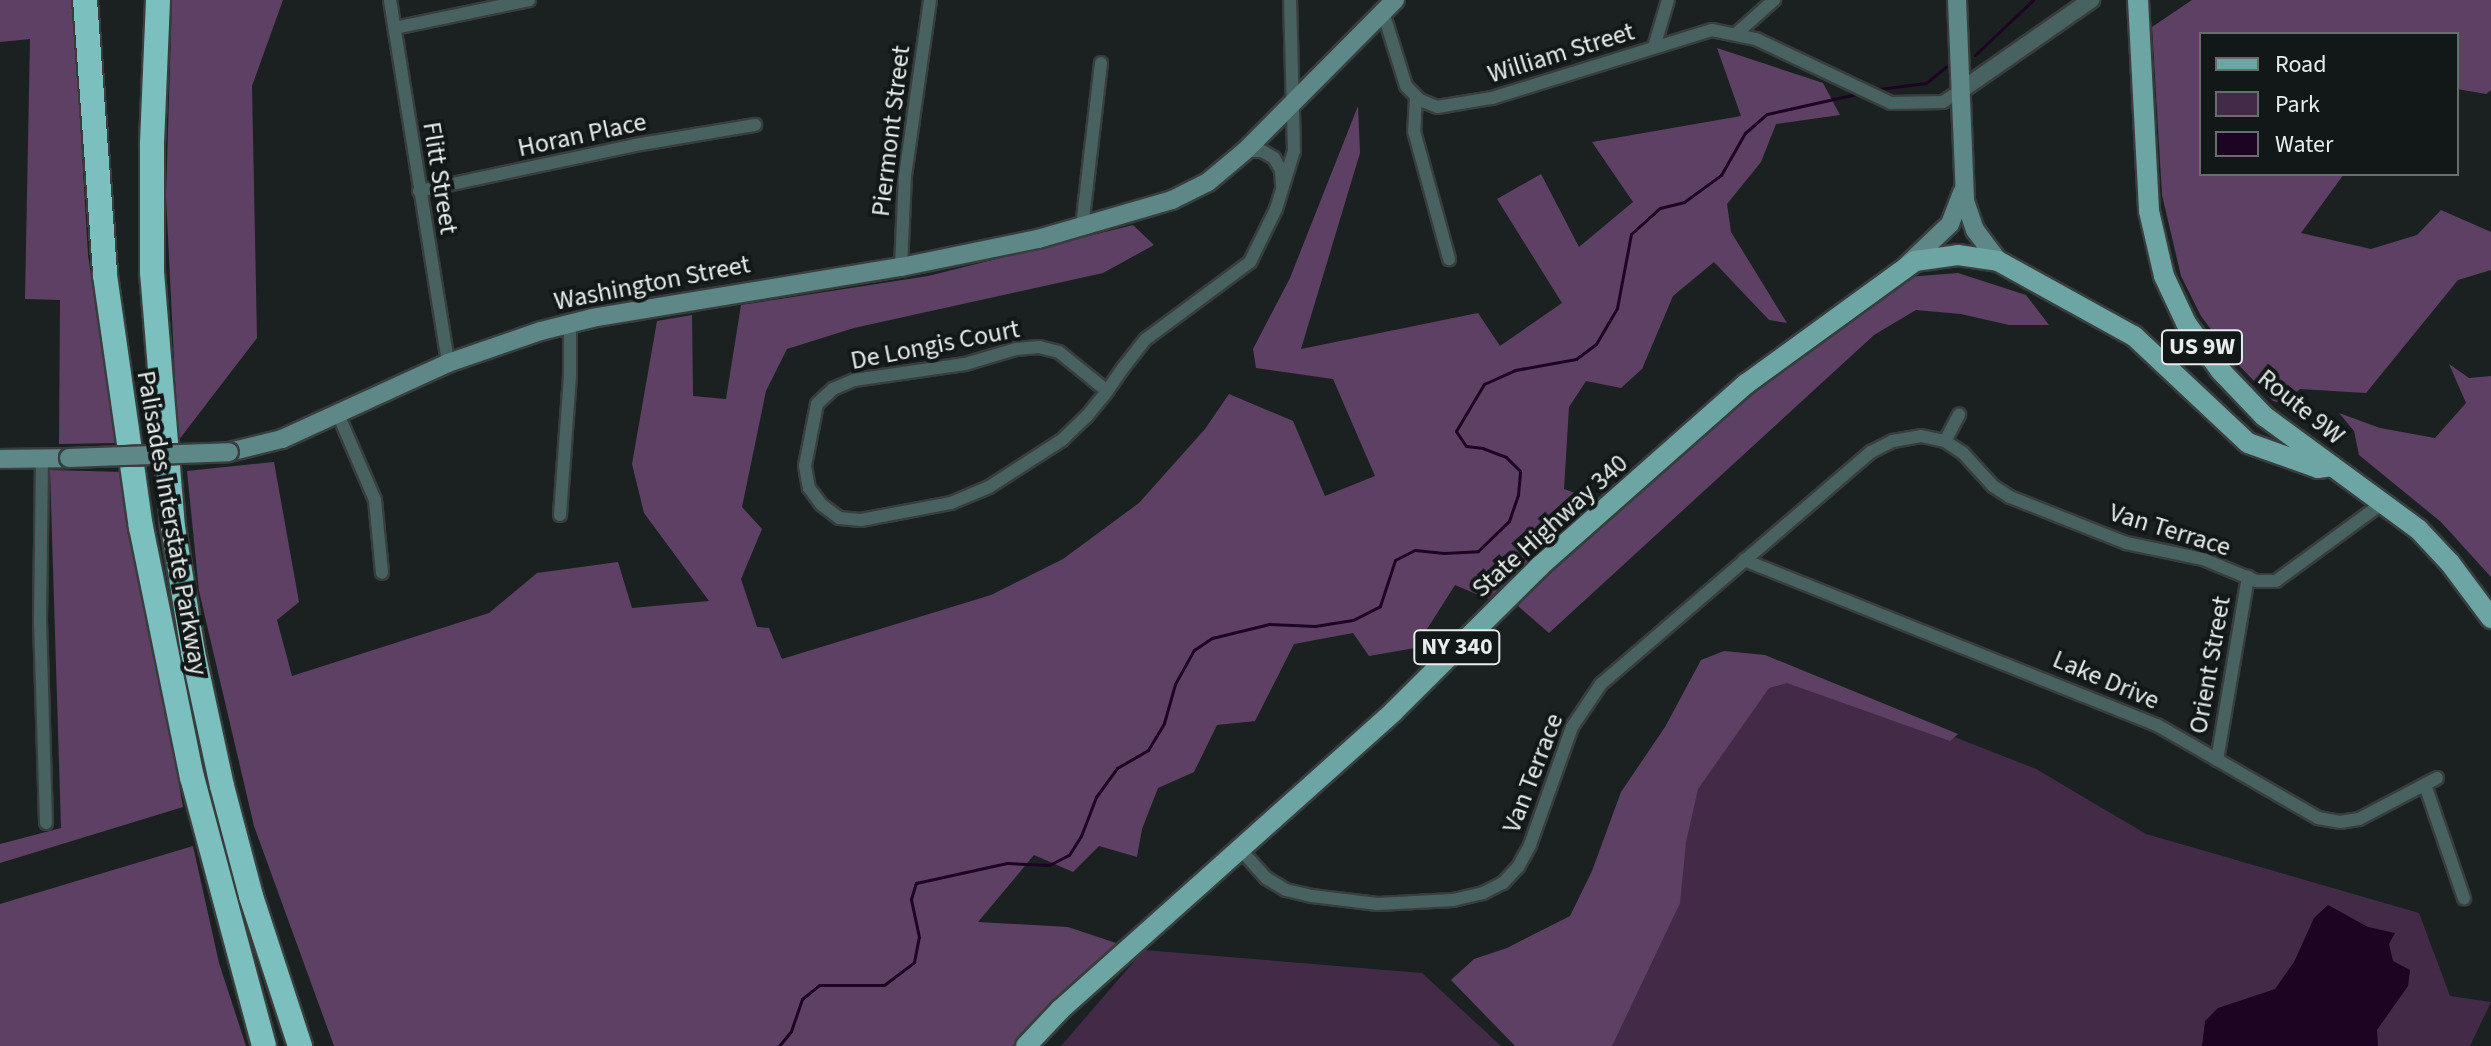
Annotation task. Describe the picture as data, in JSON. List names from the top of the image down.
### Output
{
  "streets": {
    "highway": ["Palisades Interstate Parkway"],
    "main road": [
      "Washington Street",
      "US 9W",
      "Route 9W",
      "State Highway 340",
      "NY 340"
    ],
    "street": [
      "William Street",
      "Piermont Street",
      "Horan Place",
      "Flitt Street",
      "De Longis Court",
      "Van Terrace",
      "Orient Street",
      "Lake Drive"
    ]
  },
  "crossings": [
    ["William Street", "NY 340"],
    ["Piermont Street", "Washington Street"],
    ["Horan Place", "Flitt Street"],
    ["Flitt Street", "Washington Street"],
    ["Route 9W", "Van Terrace"],
    ["State Highway 340", "Van Terrace"],
    ["State Highway 340", "NY 340"],
    ["Van Terrace", "Orient Street"],
    ["Van Terrace", "Lake Drive"],
    ["Orient Street", "Lake Drive"]
  ],
  "legend": ["Road", "Park", "Water"]
}
